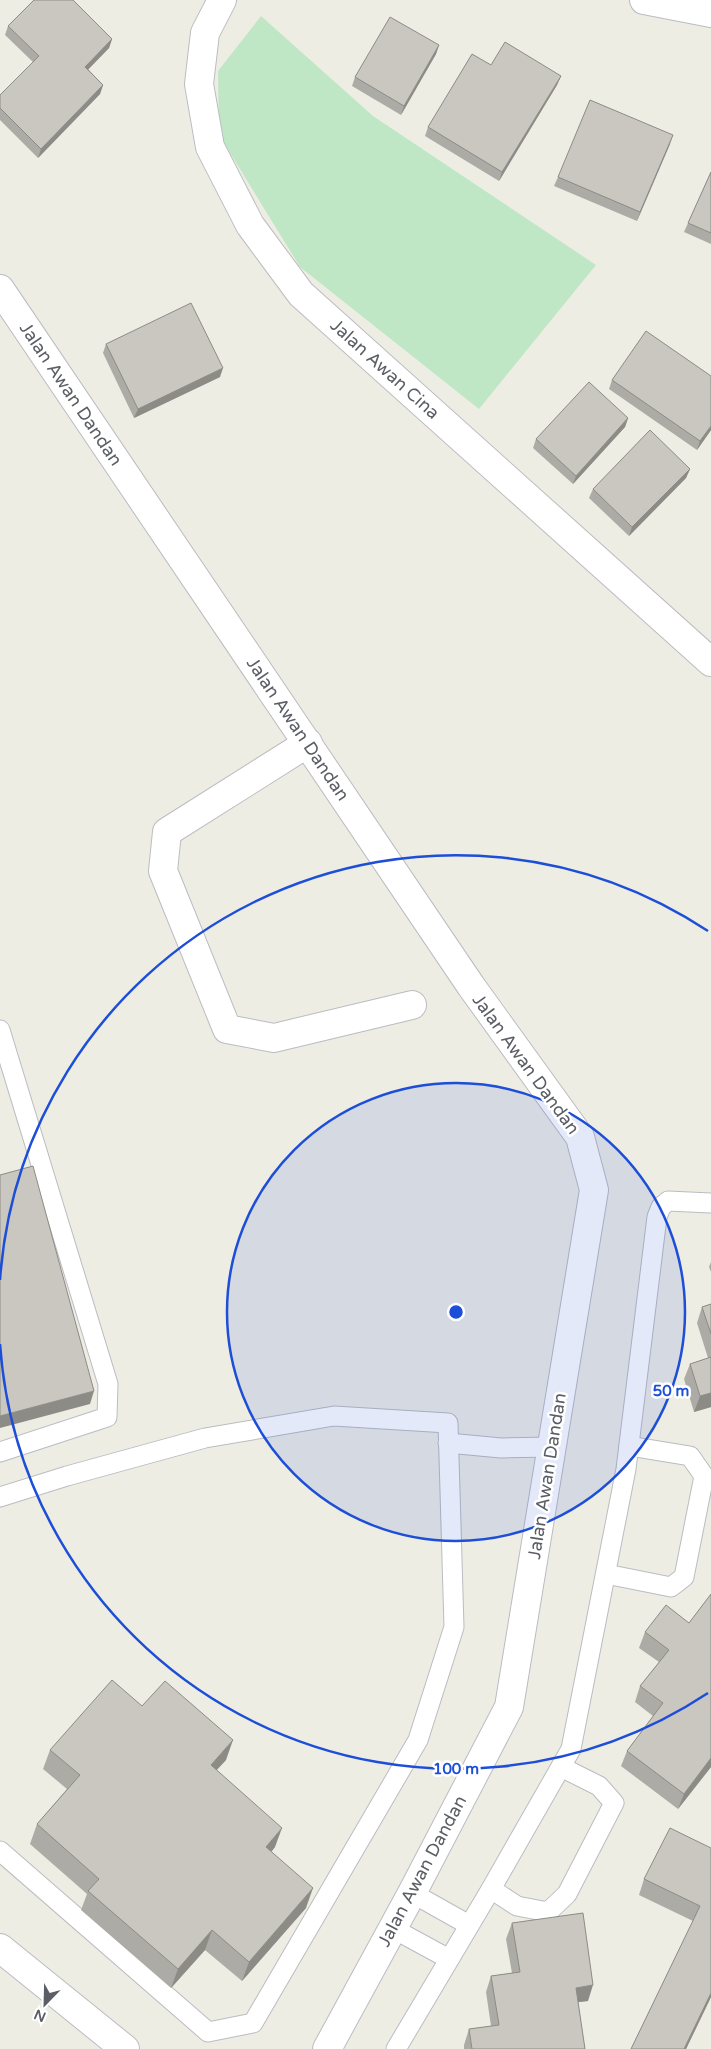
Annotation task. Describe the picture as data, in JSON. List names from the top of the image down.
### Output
{
  "streets": {
    "street": ["Jalan Awan Cina", "Jalan Awan Dandan"]
  },
  "north": "bottom left",
  "rings": ["50 m", "100 m"]
}
